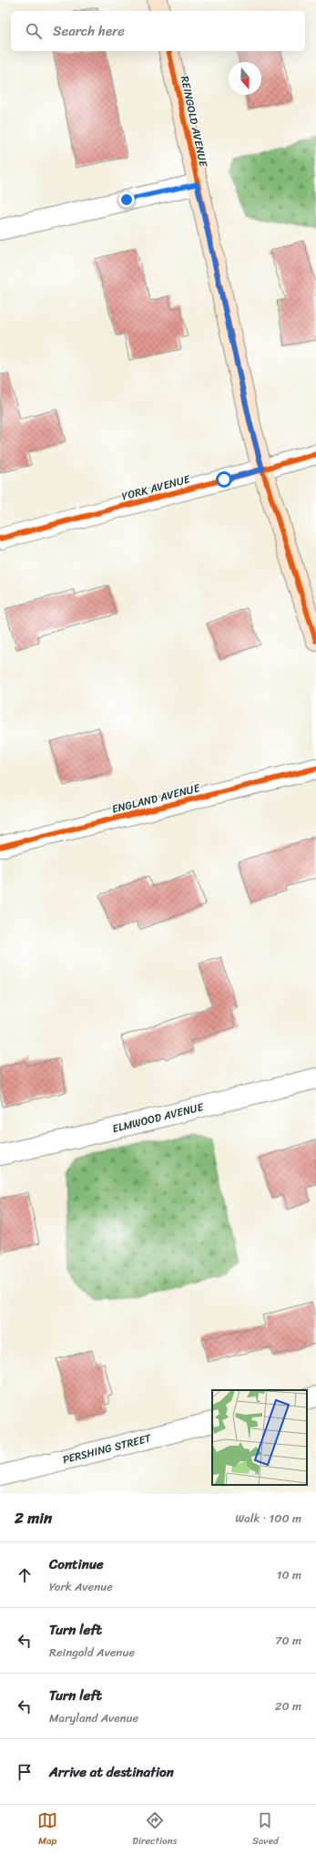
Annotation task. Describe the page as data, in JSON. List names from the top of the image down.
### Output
{
  "streets": {
    "street": [
      "REINGOLD AVENUE",
      "YORK AVENUE",
      "ENGLAND AVENUE",
      "ELMWOOD AVENUE",
      "PERSHING STREET"
    ]
  },
  "crossings": [
    ["REINGOLD AVENUE", "YORK AVENUE"]
  ],
  "north": "bottom",
  "page": {
    "search": "Search here",
    "heading": ["2 min", "Walk · 100 m"],
    "list": [
      ["Continue", "York Avenue", "10 m"],
      ["Turn left", "Reingold Avenue", "70 m"],
      ["Turn left", "Maryland Avenue", "20 m"],
      "Arrive at destination"
    ],
    "nav": ["Map", "Directions", "Saved"]
  }
}
